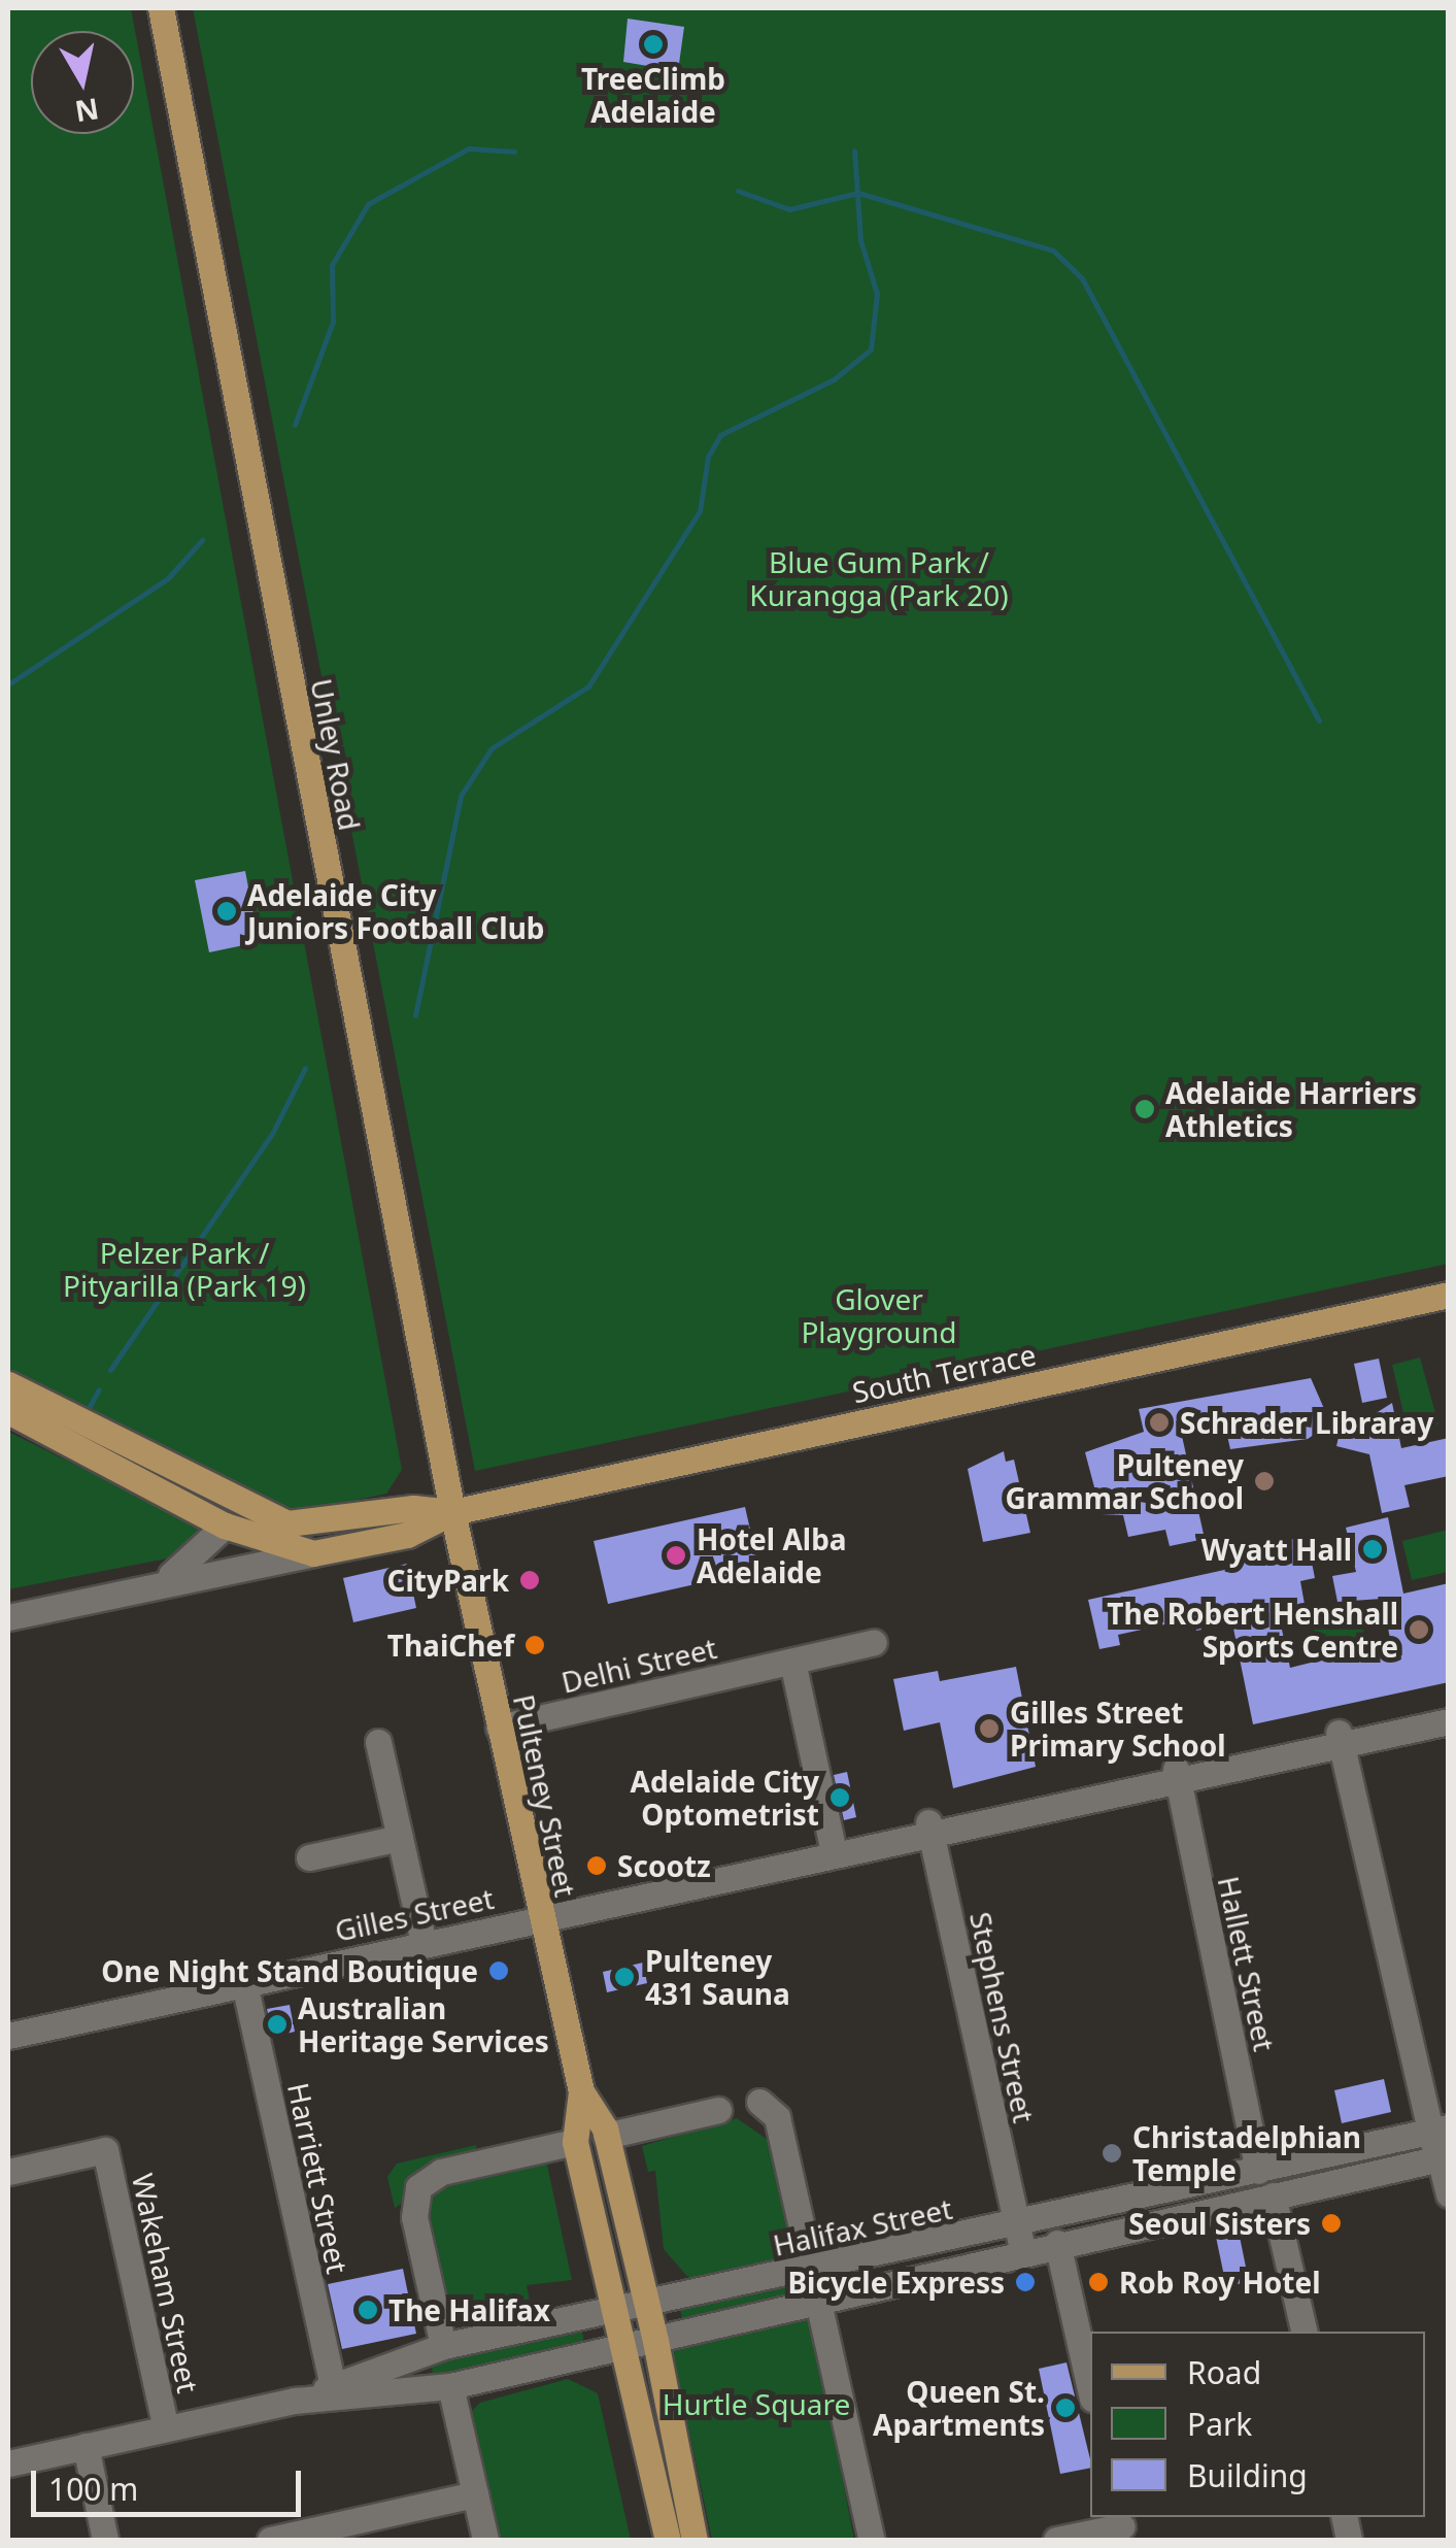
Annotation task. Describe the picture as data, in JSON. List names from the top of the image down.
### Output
{
  "streets": {
    "main road": ["Unley Road", "South Terrace", "Pulteney Street"],
    "street": [
      "Delhi Street",
      "Gilles Street",
      "Hallett Street",
      "Stephens Street",
      "Harriett Street",
      "Halifax Street",
      "Wakeham Street"
    ]
  },
  "crossings": [
    ["Unley Road", "South Terrace"],
    ["Unley Road", "Pulteney Street"],
    ["South Terrace", "Pulteney Street"],
    ["Delhi Street", "Pulteney Street"],
    ["Pulteney Street", "Gilles Street"],
    ["Pulteney Street", "Halifax Street"],
    ["Gilles Street", "Hallett Street"],
    ["Gilles Street", "Stephens Street"],
    ["Gilles Street", "Harriett Street"],
    ["Hallett Street", "Halifax Street"],
    ["Stephens Street", "Halifax Street"],
    ["Harriett Street", "Halifax Street"],
    ["Halifax Street", "Wakeham Street"]
  ],
  "parks": [
    "Blue Gum Park / Kurangga (Park 20)",
    "Pelzer Park / Pityarilla (Park 19)",
    "Glover Playground",
    "Hurtle Square"
  ],
  "places": [
    "TreeClimb Adelaide",
    "Adelaide City Juniors Football Club",
    "Adelaide Harriers Athletics",
    "Schrader Libraray",
    "Pulteney Grammar School",
    "Wyatt Hall",
    "Hotel Alba Adelaide",
    "CityPark",
    "The Robert Henshall Sports Centre",
    "ThaiChef",
    "Gilles Street Primary School",
    "Adelaide City Optometrist",
    "Scootz",
    "One Night Stand Boutique",
    "Pulteney 431 Sauna",
    "Australian Heritage Services",
    "Christadelphian Temple",
    "Seoul Sisters",
    "Bicycle Express",
    "Rob Roy Hotel",
    "The Halifax",
    "Queen St. Apartments"
  ],
  "legend": ["Road", "Park", "Building"],
  "scale_bar": "100 m",
  "north": "bottom"
}
